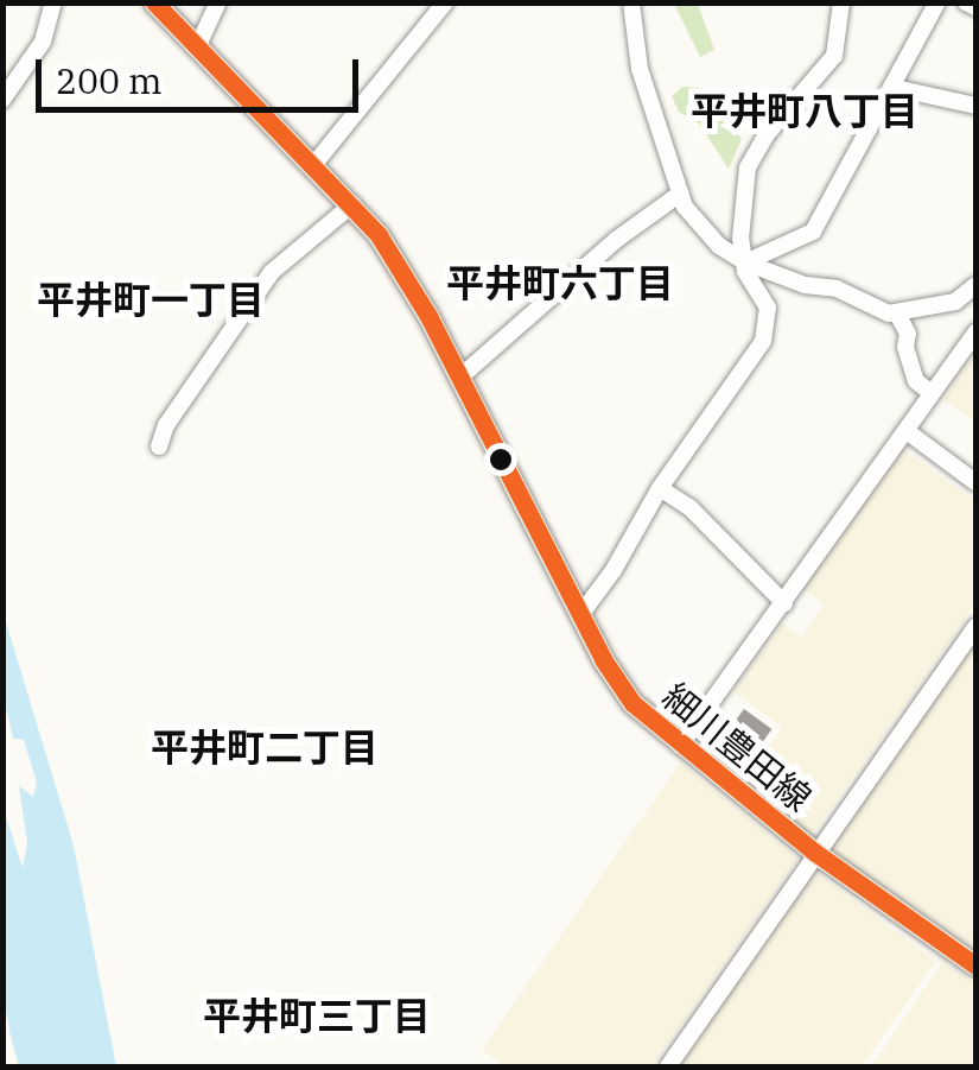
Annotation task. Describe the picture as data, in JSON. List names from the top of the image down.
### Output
{
  "streets": {
    "main road": ["細川豊田線"]
  },
  "districts": [
    "平井町八丁目",
    "平井町六丁目",
    "平井町一丁目",
    "平井町二丁目",
    "平井町三丁目"
  ],
  "scale_bar": "200 m"
}
